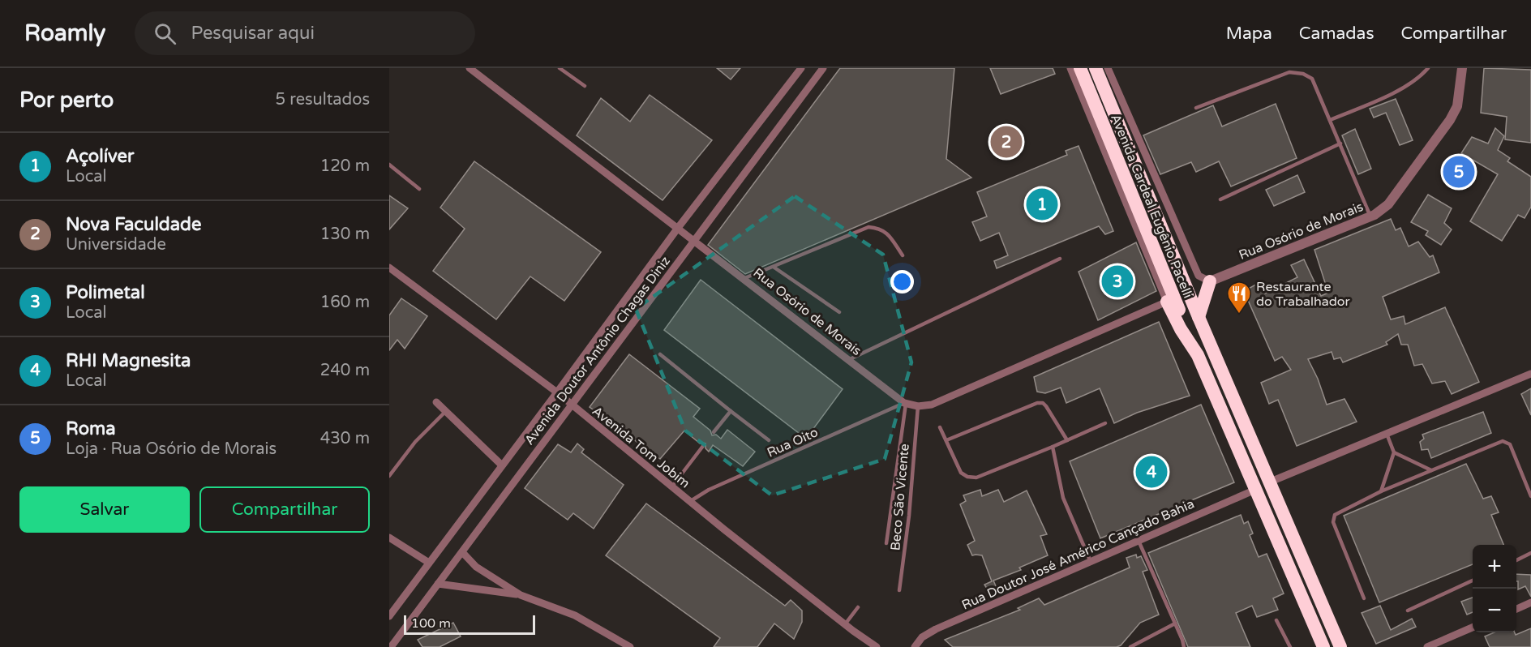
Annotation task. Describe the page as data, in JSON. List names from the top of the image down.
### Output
{
  "streets": {
    "highway": ["Avenida Cardeal Eugênio Pacelli"],
    "street": [
      "Rua Osório de Morais",
      "Avenida Doutor Antônio Chagas Diniz",
      "Avenida Tom Jobim",
      "Rua Doutor José Américo Cançado Bahia"
    ],
    "lane": ["Rua Oito", "Beco São Vicente"]
  },
  "crossings": [
    ["Avenida Cardeal Eugênio Pacelli", "Rua Osório de Morais"],
    ["Rua Osório de Morais", "Avenida Doutor Antônio Chagas Diniz"],
    ["Rua Osório de Morais", "Rua Oito"],
    ["Rua Osório de Morais", "Beco São Vicente"],
    ["Avenida Doutor Antônio Chagas Diniz", "Avenida Tom Jobim"],
    ["Rua Oito", "Avenida Tom Jobim"]
  ],
  "places": {
    "restaurant": ["Restaurante do Trabalhador"]
  },
  "scale_bar": "100 m",
  "page": {
    "header": "Roamly",
    "search": "Pesquisar aqui",
    "nav": ["Mapa", "Camadas", "Compartilhar"],
    "heading": ["Por perto", "5 resultados"],
    "pins": [
      "2",
      "5",
      "1",
      "3",
      "4"
    ],
    "list": [
      {
        "mark": "1",
        "name": "Açolíver",
        "note": "Local",
        "value": "120 m"
      },
      {
        "mark": "2",
        "name": "Nova Faculdade",
        "note": "Universidade",
        "value": "130 m"
      },
      {
        "mark": "3",
        "name": "Polimetal",
        "note": "Local",
        "value": "160 m"
      },
      {
        "mark": "4",
        "name": "RHI Magnesita",
        "note": "Local",
        "value": "240 m"
      },
      {
        "mark": "5",
        "name": "Roma",
        "note": "Loja · Rua Osório de Morais",
        "value": "430 m"
      }
    ],
    "buttons": ["Salvar", "Compartilhar"],
    "map_buttons": ["+", "−"],
    "scale": "100 m"
  }
}
